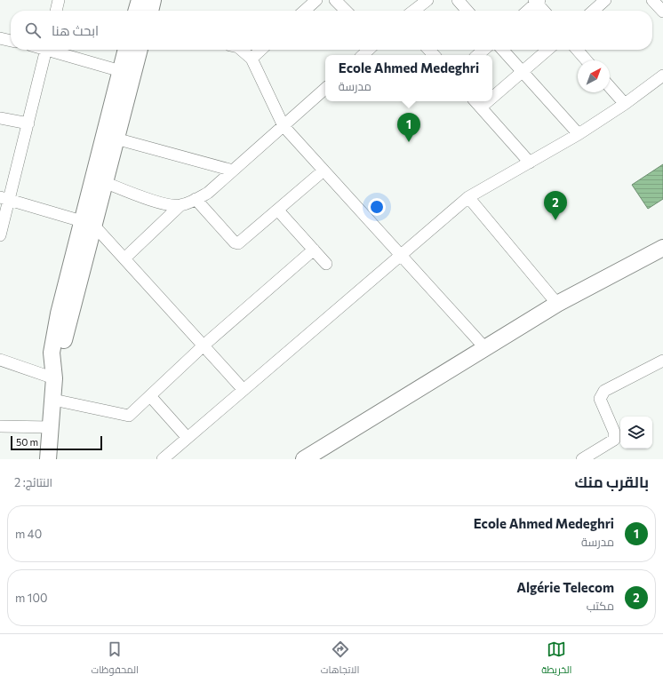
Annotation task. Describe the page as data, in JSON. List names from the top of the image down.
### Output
{
  "scale_bar": "50 m",
  "north": "top right",
  "page": {
    "search": "ابحث هنا",
    "popup": ["Ecole Ahmed Medeghri", "مدرسة"],
    "pins": ["1", "2"],
    "scale": "50 m",
    "heading": ["بالقرب منك", "النتائج: 2"],
    "list": [
      {
        "mark": "1",
        "name": "Ecole Ahmed Medeghri",
        "note": "مدرسة",
        "value": "40 m"
      },
      {
        "mark": "2",
        "name": "Algérie Telecom",
        "note": "مكتب",
        "value": "100 m"
      }
    ],
    "nav": ["الخريطة", "الاتجاهات", "المحفوظات"]
  }
}
